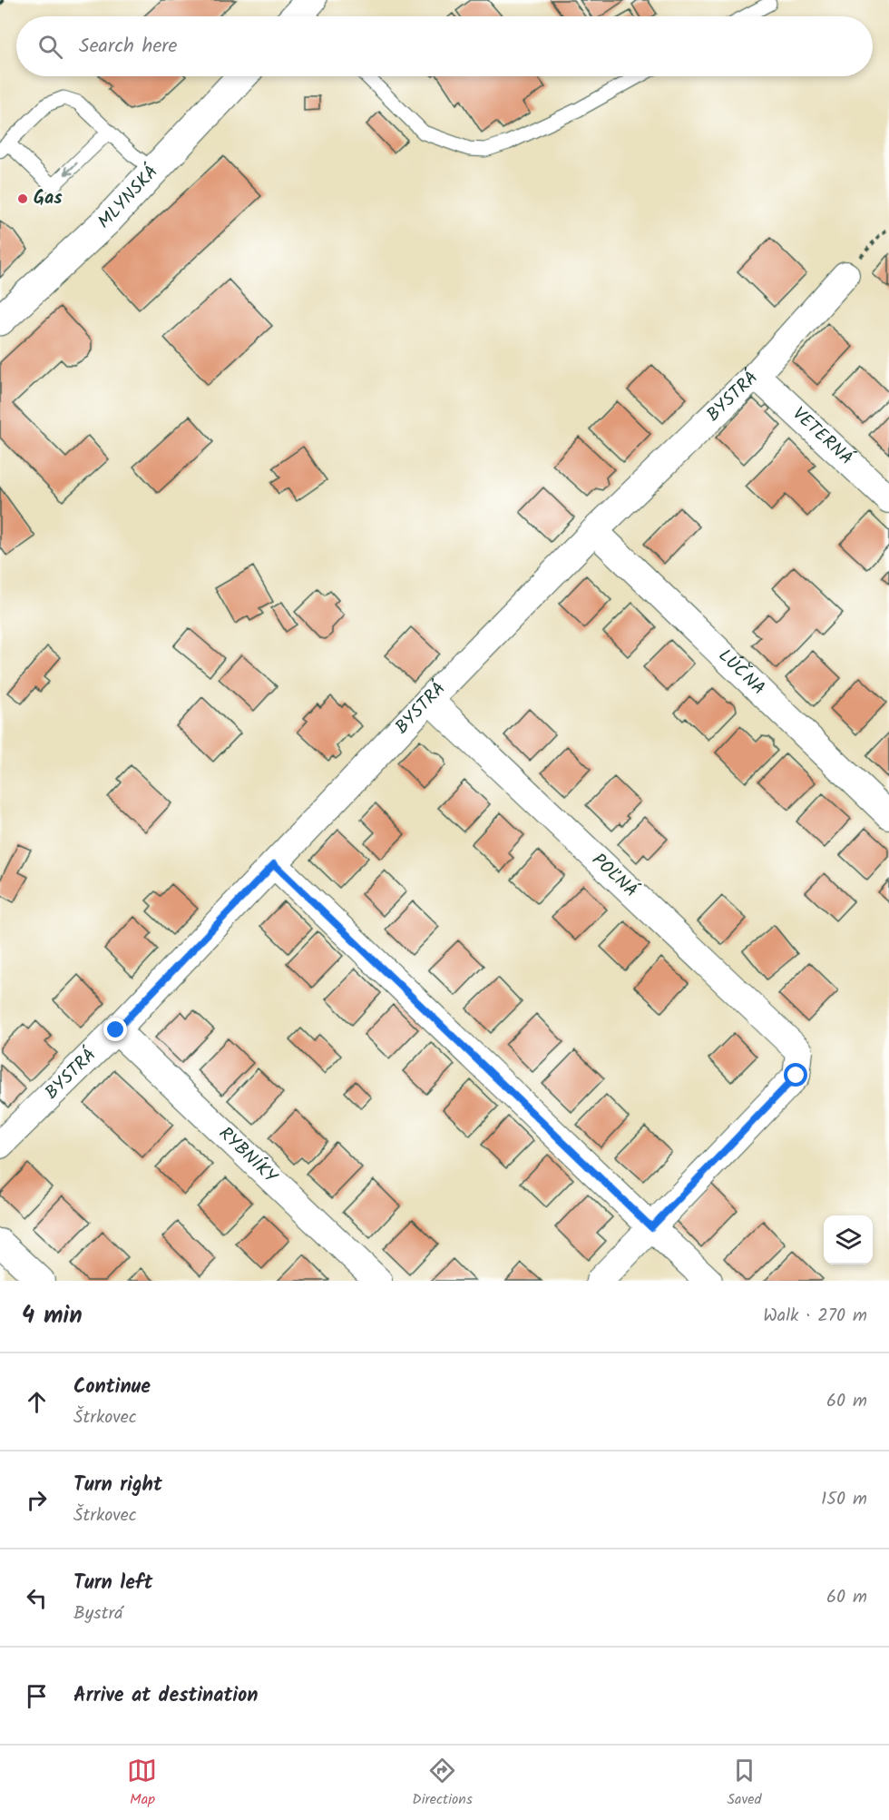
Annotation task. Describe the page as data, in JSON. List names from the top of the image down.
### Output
{
  "streets": {
    "street": [
      "MLYNSKÁ",
      "BYSTRÁ",
      "VETERNÁ",
      "LÚČNA",
      "POĽNÁ",
      "RYBNÍKY"
    ]
  },
  "crossings": [
    ["BYSTRÁ", "VETERNÁ"],
    ["BYSTRÁ", "LÚČNA"],
    ["BYSTRÁ", "POĽNÁ"],
    ["BYSTRÁ", "RYBNÍKY"]
  ],
  "places": ["Gas"],
  "page": {
    "search": "Search here",
    "heading": ["4 min", "Walk · 270 m"],
    "list": [
      ["Continue", "Štrkovec", "60 m"],
      ["Turn right", "Štrkovec", "150 m"],
      ["Turn left", "Bystrá", "60 m"],
      "Arrive at destination"
    ],
    "nav": ["Map", "Directions", "Saved"]
  }
}
